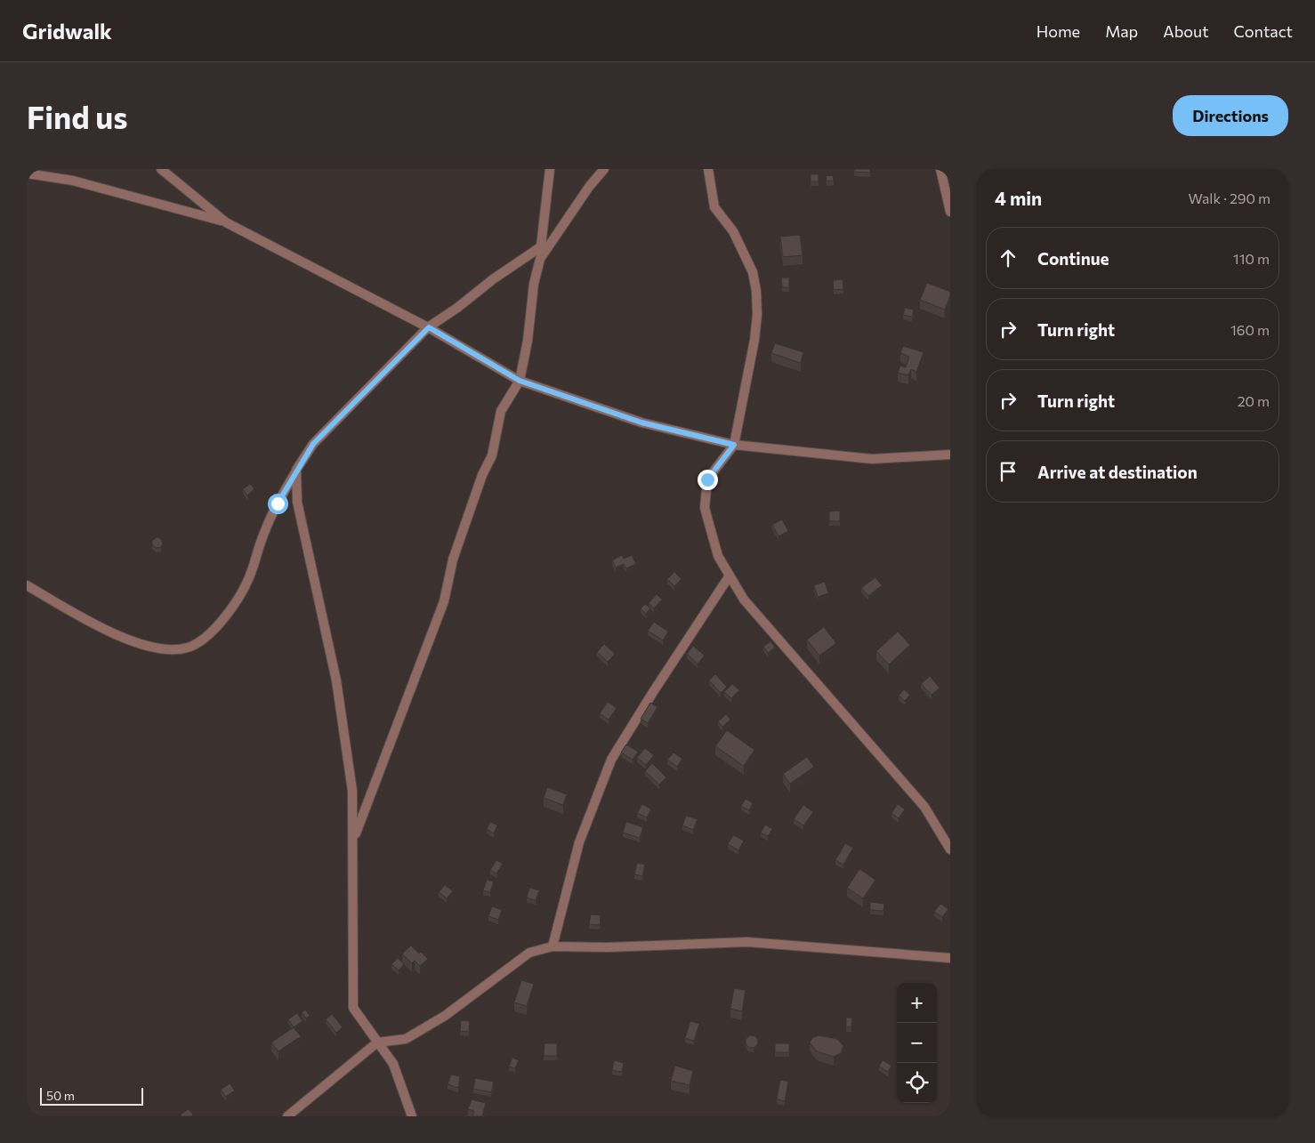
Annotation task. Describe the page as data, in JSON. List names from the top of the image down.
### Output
{
  "scale_bar": "50 m",
  "page": {
    "header": "Gridwalk",
    "nav": [
      "Home",
      "Map",
      "About",
      "Contact"
    ],
    "buttons": "Directions",
    "title": "Find us",
    "heading": ["4 min", "Walk · 290 m"],
    "list": [
      ["Continue", "110 m"],
      ["Turn right", "160 m"],
      ["Turn right", "20 m"],
      "Arrive at destination"
    ],
    "map_buttons": ["+", "−"],
    "scale": "50 m"
  }
}
